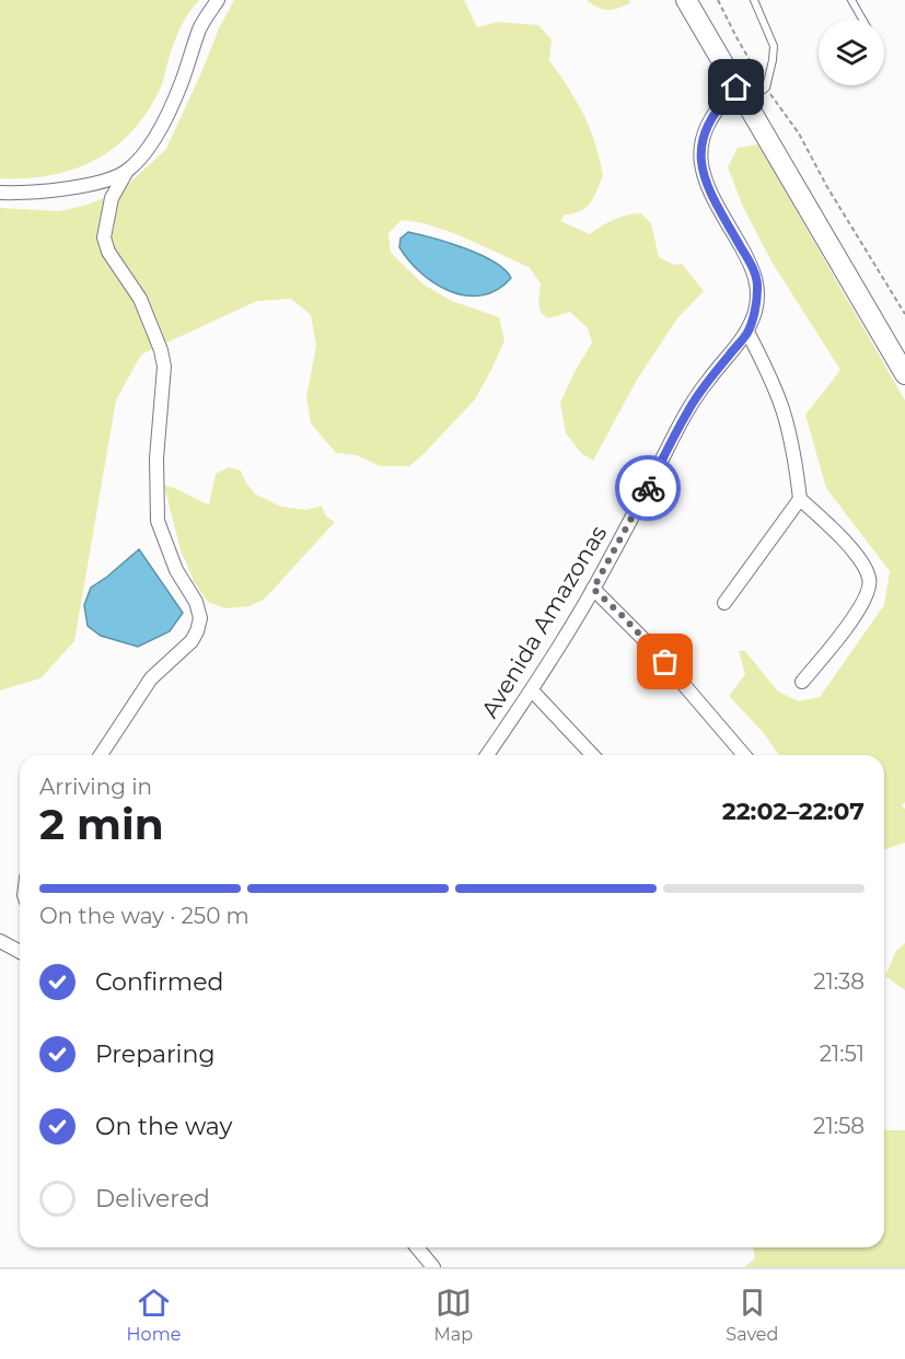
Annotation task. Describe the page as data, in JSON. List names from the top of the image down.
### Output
{
  "streets": {
    "street": ["Avenida Amazonas"]
  },
  "page": {
    "heading": ["2 min", "Arriving in", "22:02–22:07"],
    "bar": "On the way · 250 m",
    "list": [
      ["Confirmed", "21:38"],
      ["Preparing", "21:51"],
      ["On the way", "21:58"],
      "Delivered"
    ],
    "tabs": ["Home", "Map", "Saved"]
  }
}
